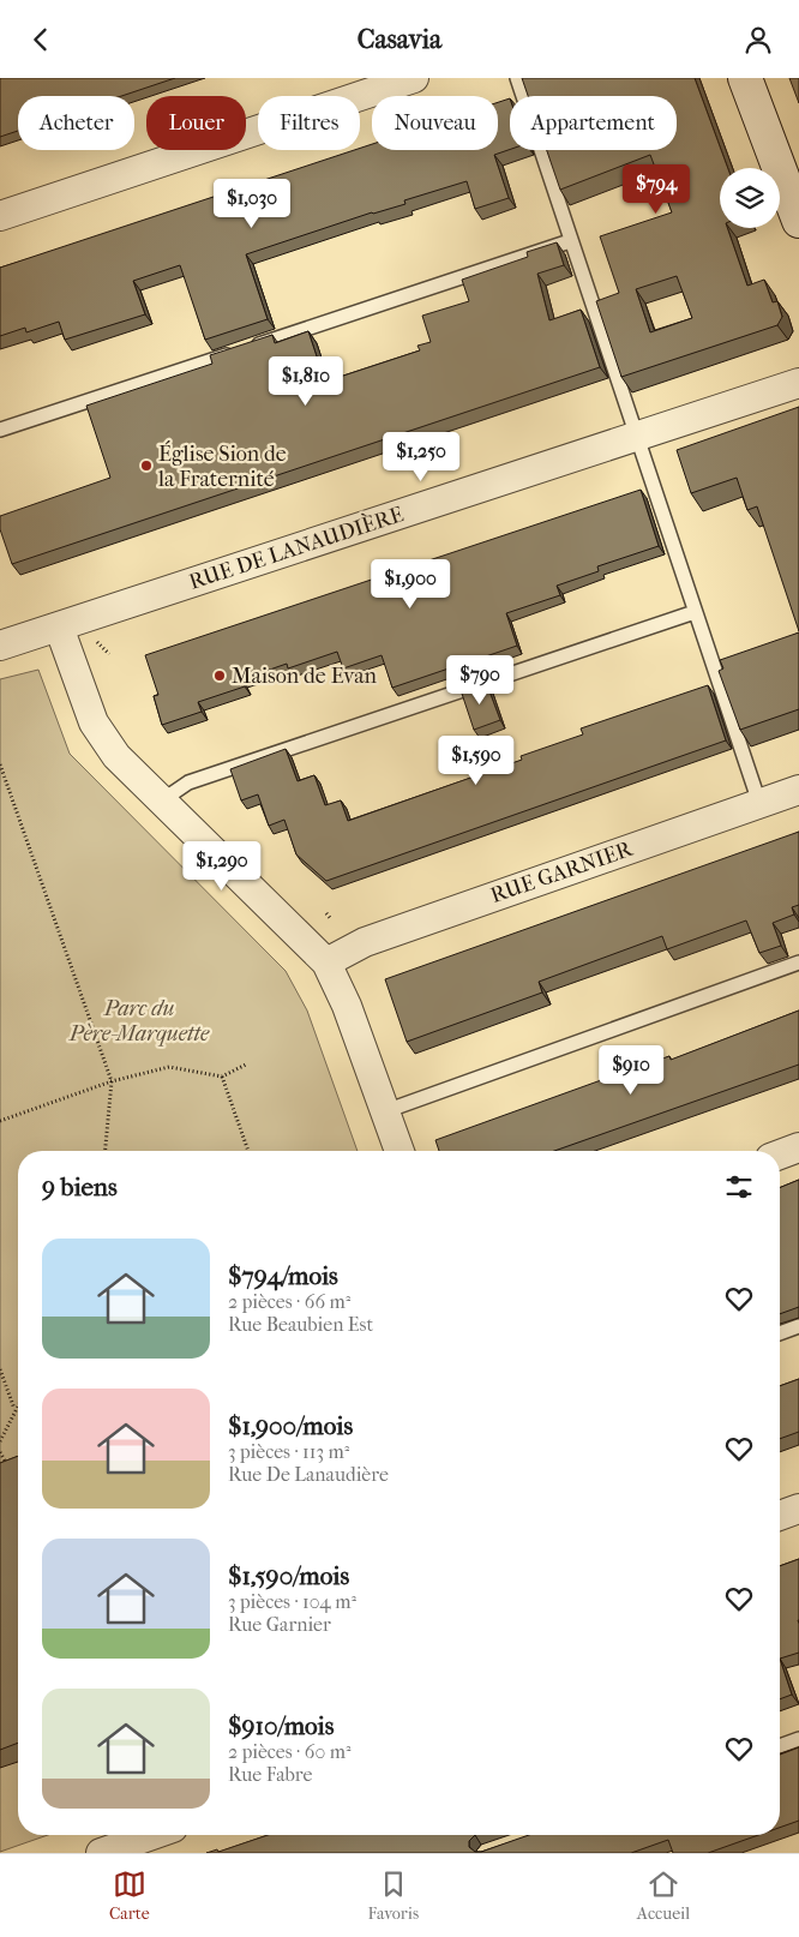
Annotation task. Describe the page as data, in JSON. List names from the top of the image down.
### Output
{
  "streets": {
    "street": ["RUE DE LANAUDIÈRE", "RUE GARNIER"]
  },
  "parks": ["Parc du Père-Marquette"],
  "places": ["Église Sion de la Fraternité", "Maison de Evan"],
  "page": {
    "header": "Casavia",
    "chip": [
      "Acheter",
      "Louer",
      "Filtres",
      "Nouveau",
      "Appartement"
    ],
    "price": [
      "$794",
      "$1,030",
      "$1,810",
      "$1,250",
      "$1,900",
      "$790",
      "$1,590",
      "$1,290",
      "$910"
    ],
    "heading": "9 biens",
    "list": [
      {
        "name": "$794/mois",
        "note": "2 pièces · 66 m² · Rue Beaubien Est"
      },
      {
        "name": "$1,900/mois",
        "note": "3 pièces · 113 m² · Rue De Lanaudière"
      },
      {
        "name": "$1,590/mois",
        "note": "3 pièces · 104 m² · Rue Garnier"
      },
      {
        "name": "$910/mois",
        "note": "2 pièces · 60 m² · Rue Fabre"
      }
    ],
    "tabs": ["Carte", "Favoris", "Accueil"]
  }
}
